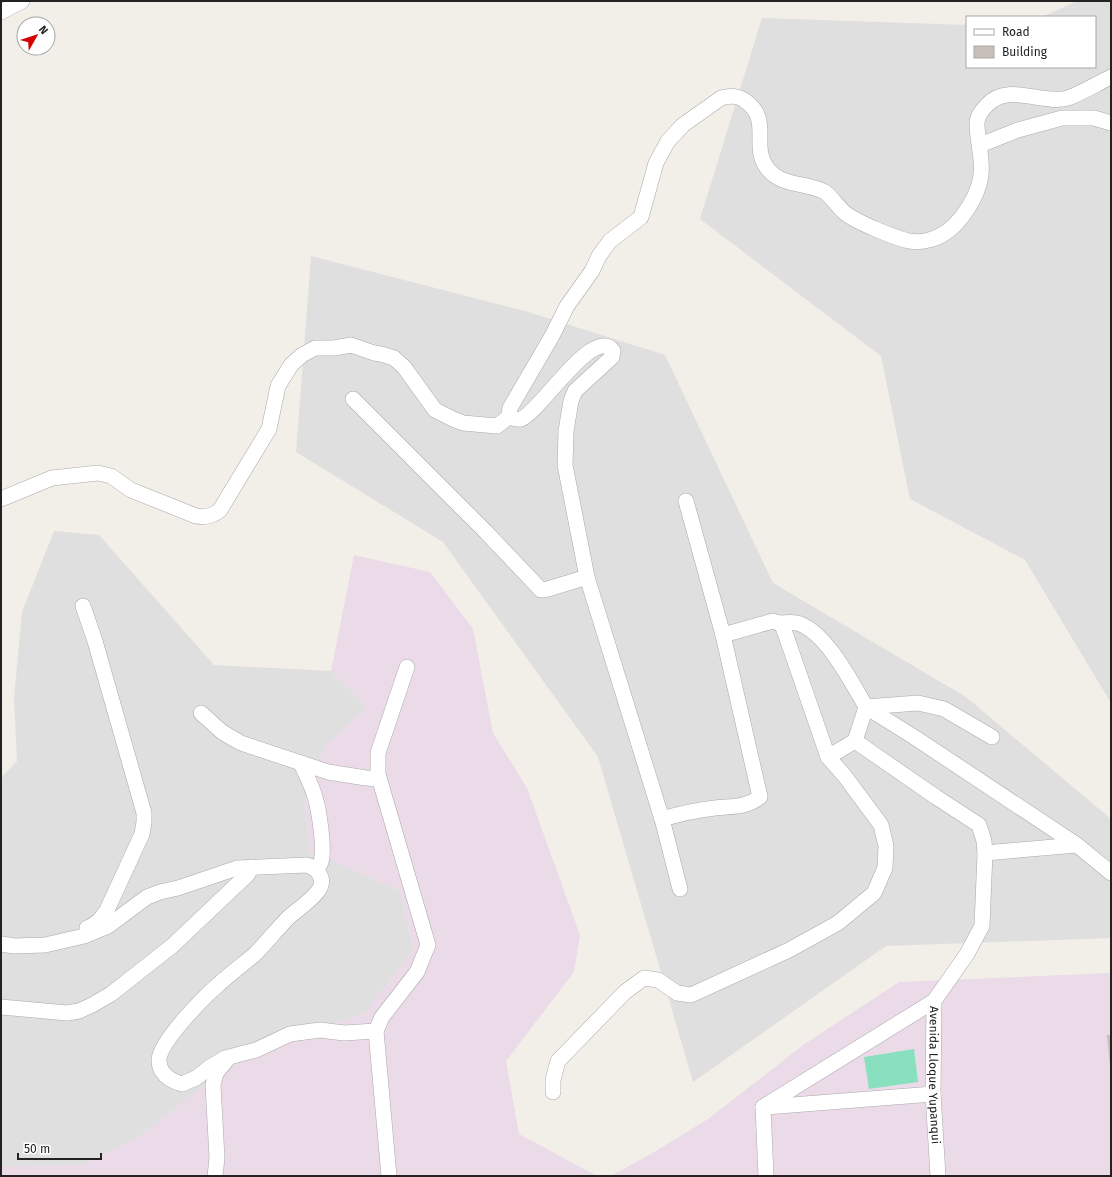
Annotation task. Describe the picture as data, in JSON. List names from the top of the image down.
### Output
{
  "streets": {
    "street": ["Avenida Lloque Yupanqui"]
  },
  "legend": ["Road", "Building"],
  "scale_bar": "50 m",
  "north": "top right"
}
